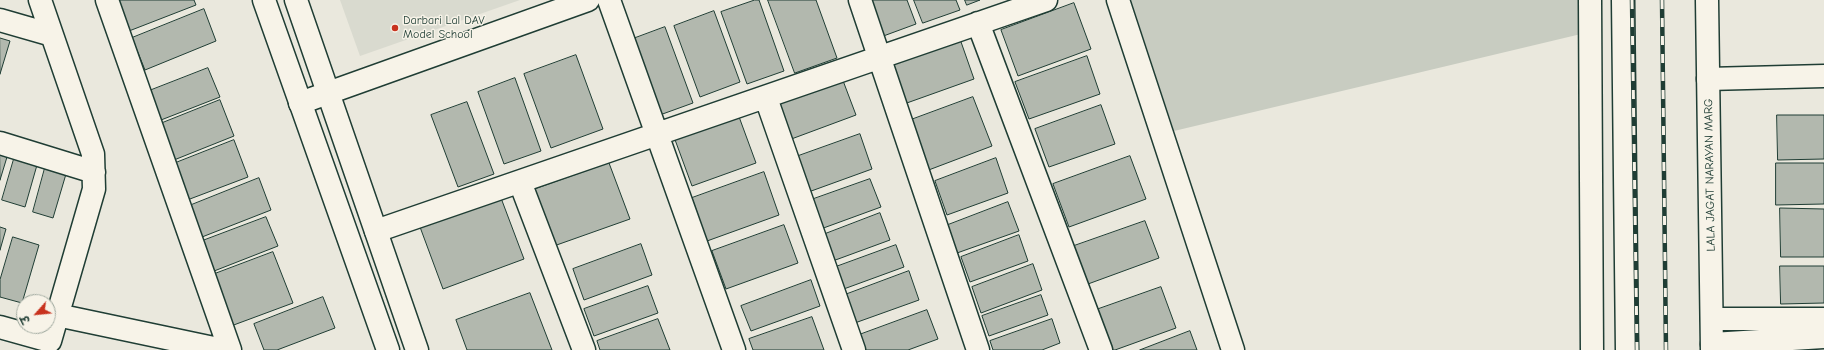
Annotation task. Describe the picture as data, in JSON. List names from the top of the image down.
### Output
{
  "streets": {
    "street": ["LALA JAGAT NARAYAN MARG"]
  },
  "places": ["Darbari Lal DAV Model School"],
  "north": "bottom left"
}
